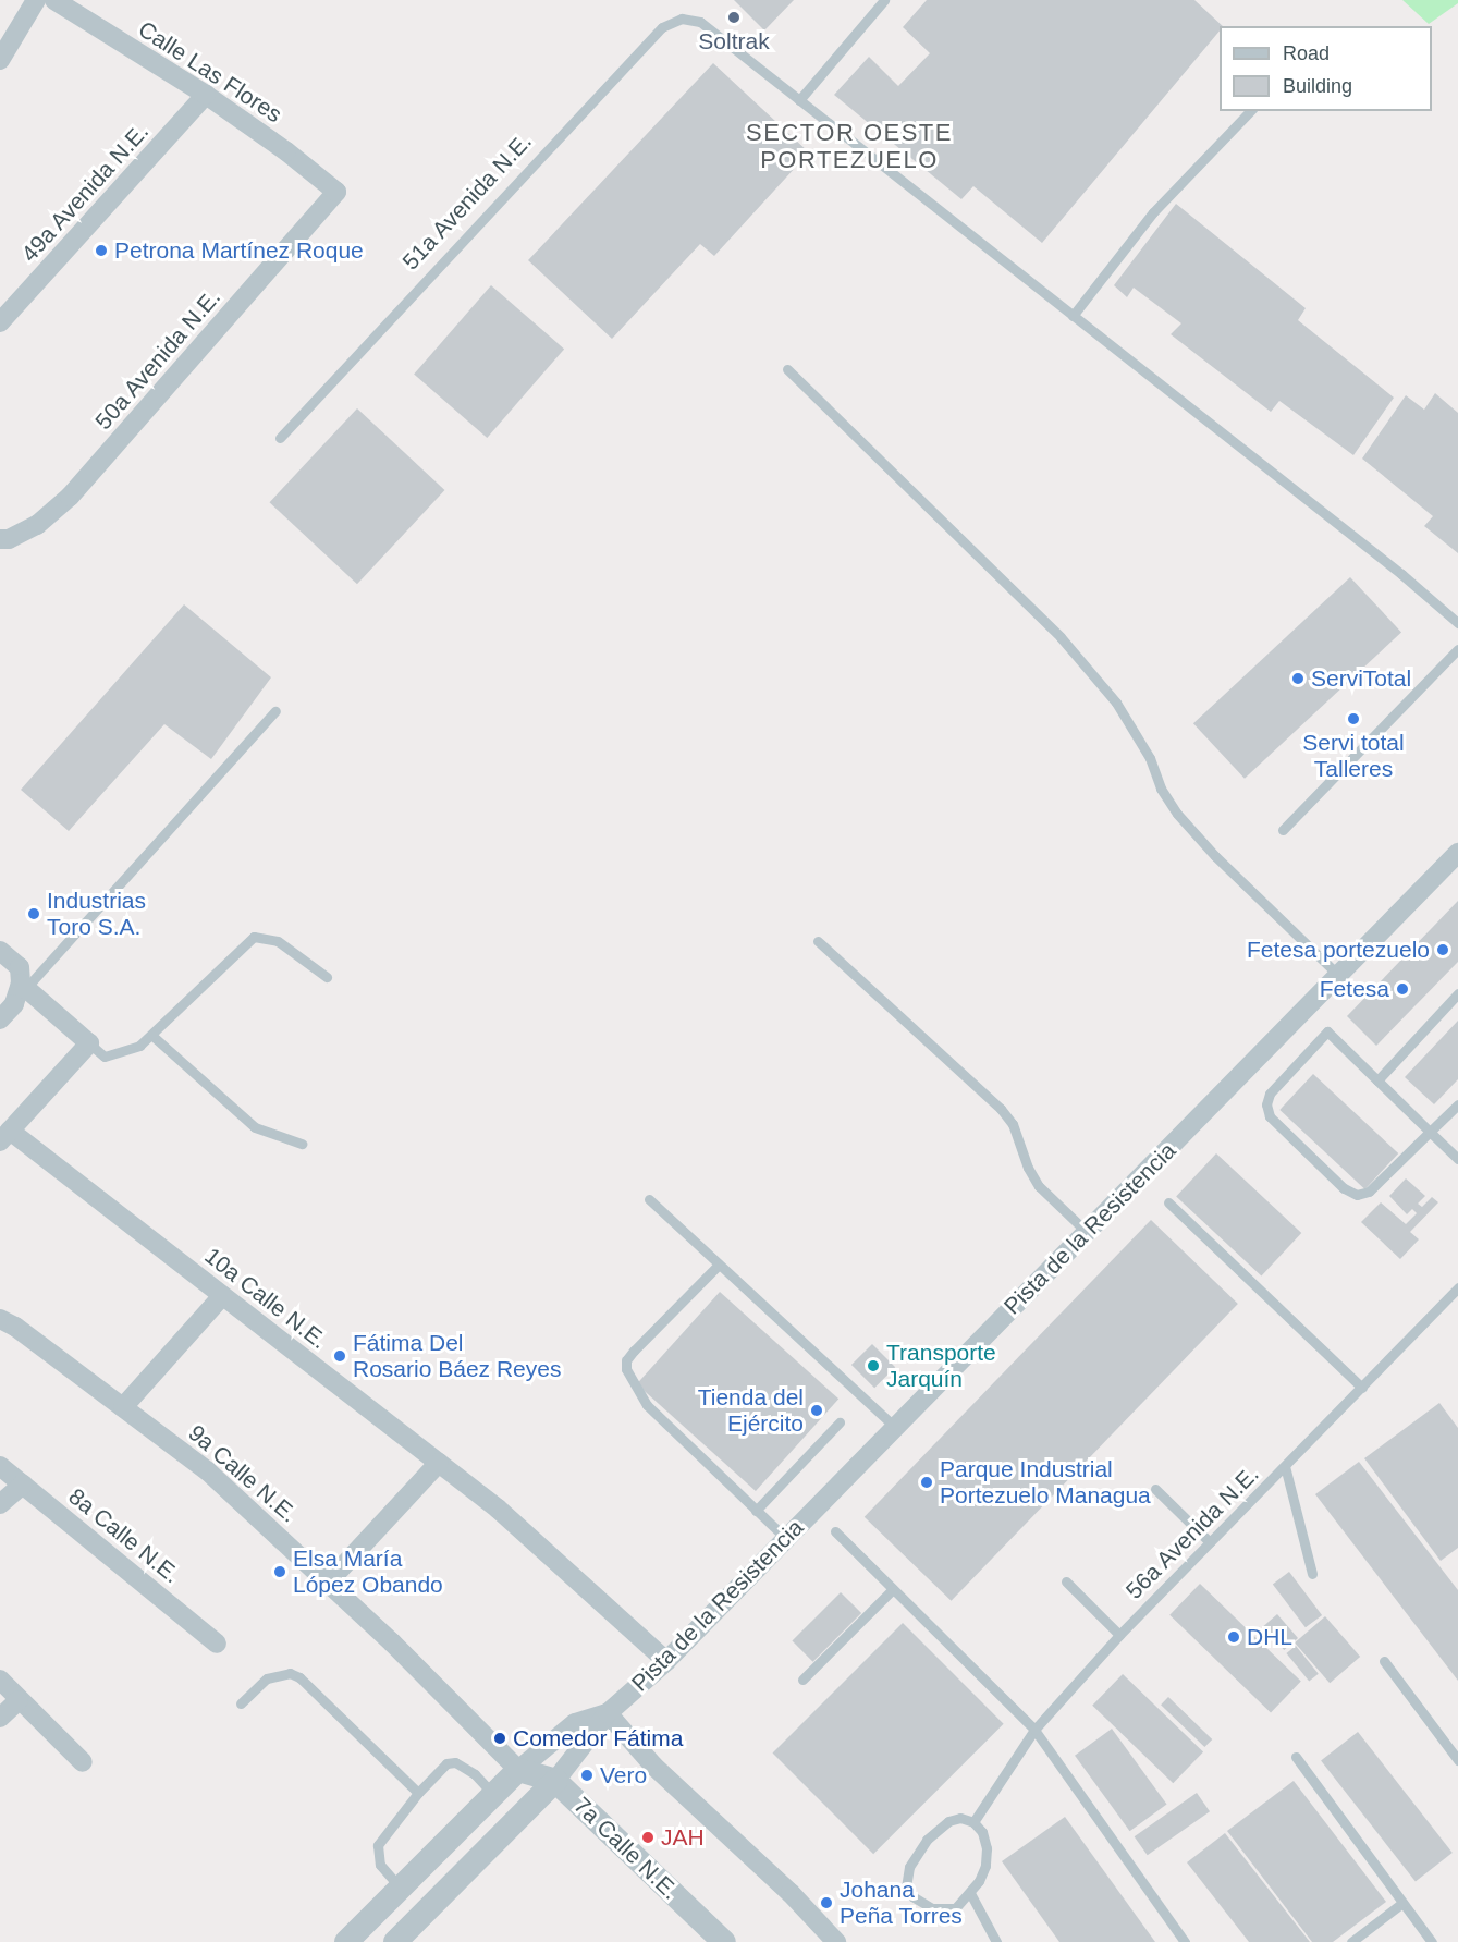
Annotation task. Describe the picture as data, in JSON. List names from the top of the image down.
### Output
{
  "streets": {
    "street": [
      "Calle Las Flores",
      "49a Avenida N.E.",
      "50a Avenida N.E.",
      "Pista de la Resistencia",
      "10a Calle N.E.",
      "9a Calle N.E.",
      "8a Calle N.E.",
      "7a Calle N.E."
    ],
    "lane": ["51a Avenida N.E.", "56a Avenida N.E."]
  },
  "crossings": [
    ["Calle Las Flores", "49a Avenida N.E."],
    ["Calle Las Flores", "50a Avenida N.E."],
    ["Pista de la Resistencia", "10a Calle N.E."],
    ["Pista de la Resistencia", "9a Calle N.E."],
    ["Pista de la Resistencia", "7a Calle N.E."],
    ["9a Calle N.E.", "7a Calle N.E."]
  ],
  "districts": ["SECTOR OESTE PORTEZUELO"],
  "places": [
    "Soltrak",
    "Petrona Martínez Roque",
    "ServiTotal",
    "Servi total Talleres",
    "Industrias Toro S.A.",
    "Fetesa portezuelo",
    "Fetesa",
    "Fátima Del Rosario Báez Reyes",
    "Transporte Jarquín",
    "Tienda del Ejército",
    "Parque Industrial Portezuelo Managua",
    "Elsa María López Obando",
    "DHL",
    "Comedor Fátima",
    "Vero",
    "JAH",
    "Johana Peña Torres"
  ],
  "legend": ["Road", "Building"]
}
